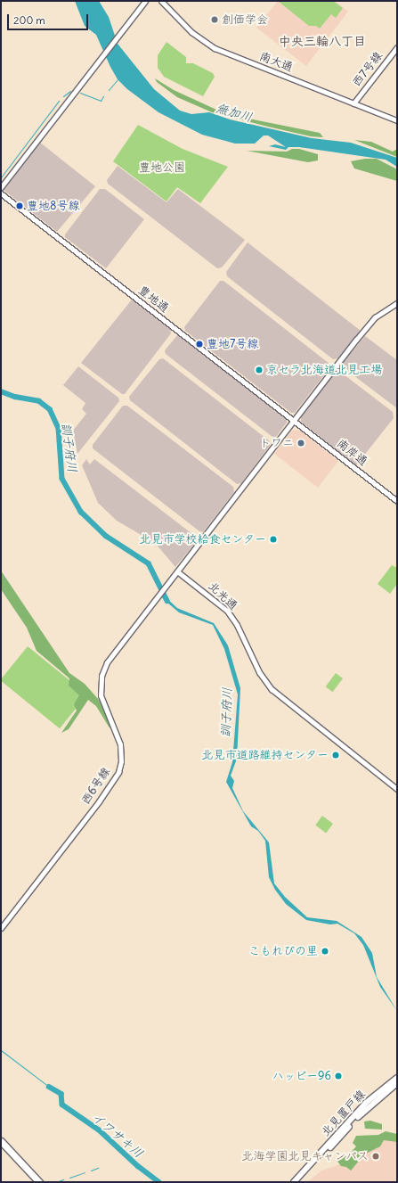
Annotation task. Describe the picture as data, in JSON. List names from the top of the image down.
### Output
{
  "streets": {
    "main road": ["北見置戸線"],
    "street": [
      "南大通",
      "西7号線",
      "豊地通",
      "南岸通",
      "北光通",
      "西6号線"
    ]
  },
  "crossings": [
    ["南大通", "西7号線"],
    ["豊地通", "南岸通"],
    ["北光通", "西6号線"]
  ],
  "districts": ["中央三輪八丁目"],
  "water": ["無加川", "訓子府川", "イワサキ川"],
  "parks": ["豊地公園"],
  "places": [
    "創価学会",
    "豊地8号線",
    "豊地7号線",
    "京セラ北海道北見工場",
    "トワニ",
    "北見市学校給食センター",
    "北見市道路維持センター",
    "こもれびの里",
    "ハッピー96",
    "北海学園北見キャンパス"
  ],
  "scale_bar": "200 m"
}
